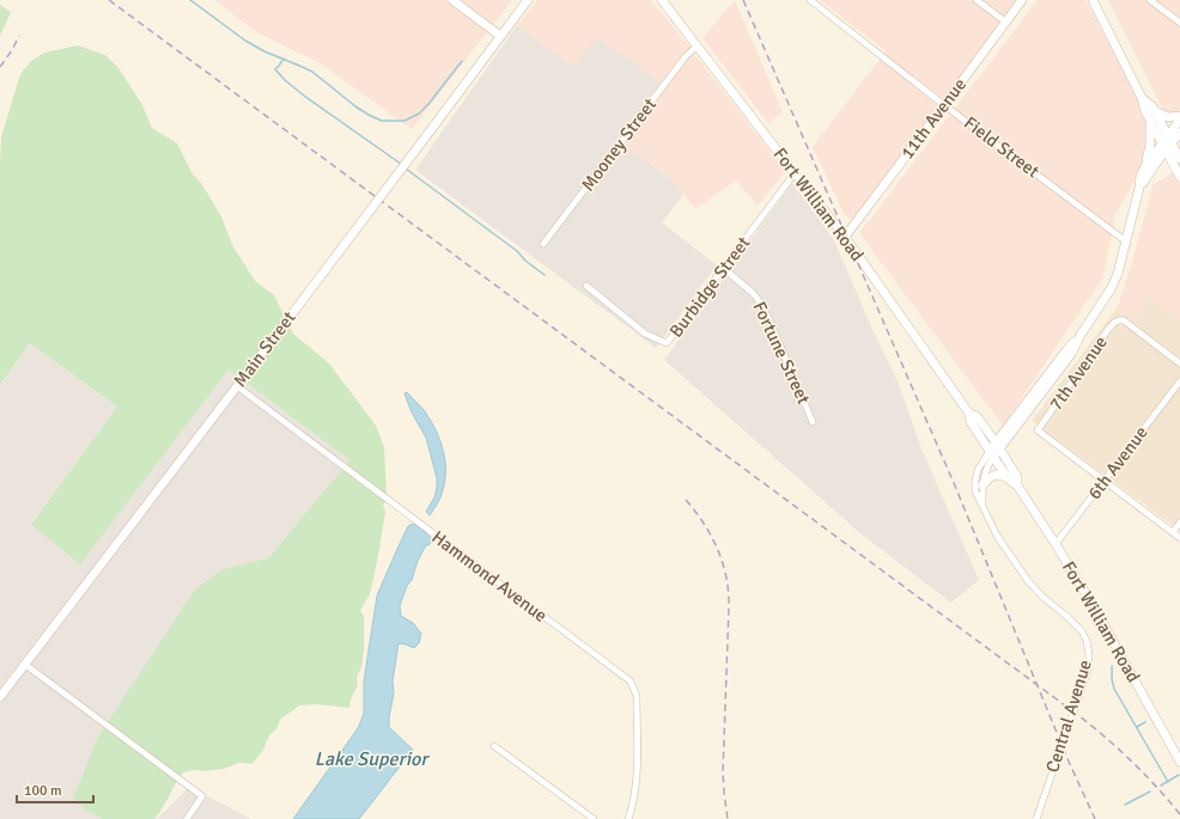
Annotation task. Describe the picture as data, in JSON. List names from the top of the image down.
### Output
{
  "streets": {
    "main road": [
      "11th Avenue",
      "Fort William Road",
      "Main Street",
      "Central Avenue"
    ],
    "street": [
      "Mooney Street",
      "Field Street",
      "Burbidge Street",
      "Fortune Street",
      "7th Avenue",
      "6th Avenue",
      "Hammond Avenue"
    ]
  },
  "crossings": [
    ["11th Avenue", "Field Street"],
    ["11th Avenue", "Fort William Road"],
    ["Mooney Street", "Fort William Road"],
    ["Field Street", "Central Avenue"],
    ["Fort William Road", "Burbidge Street"],
    ["Fort William Road", "6th Avenue"],
    ["Fort William Road", "Central Avenue"],
    ["Burbidge Street", "Fortune Street"],
    ["Main Street", "Hammond Avenue"],
    ["7th Avenue", "6th Avenue"]
  ],
  "water": ["Lake Superior"],
  "scale_bar": "100 m"
}
